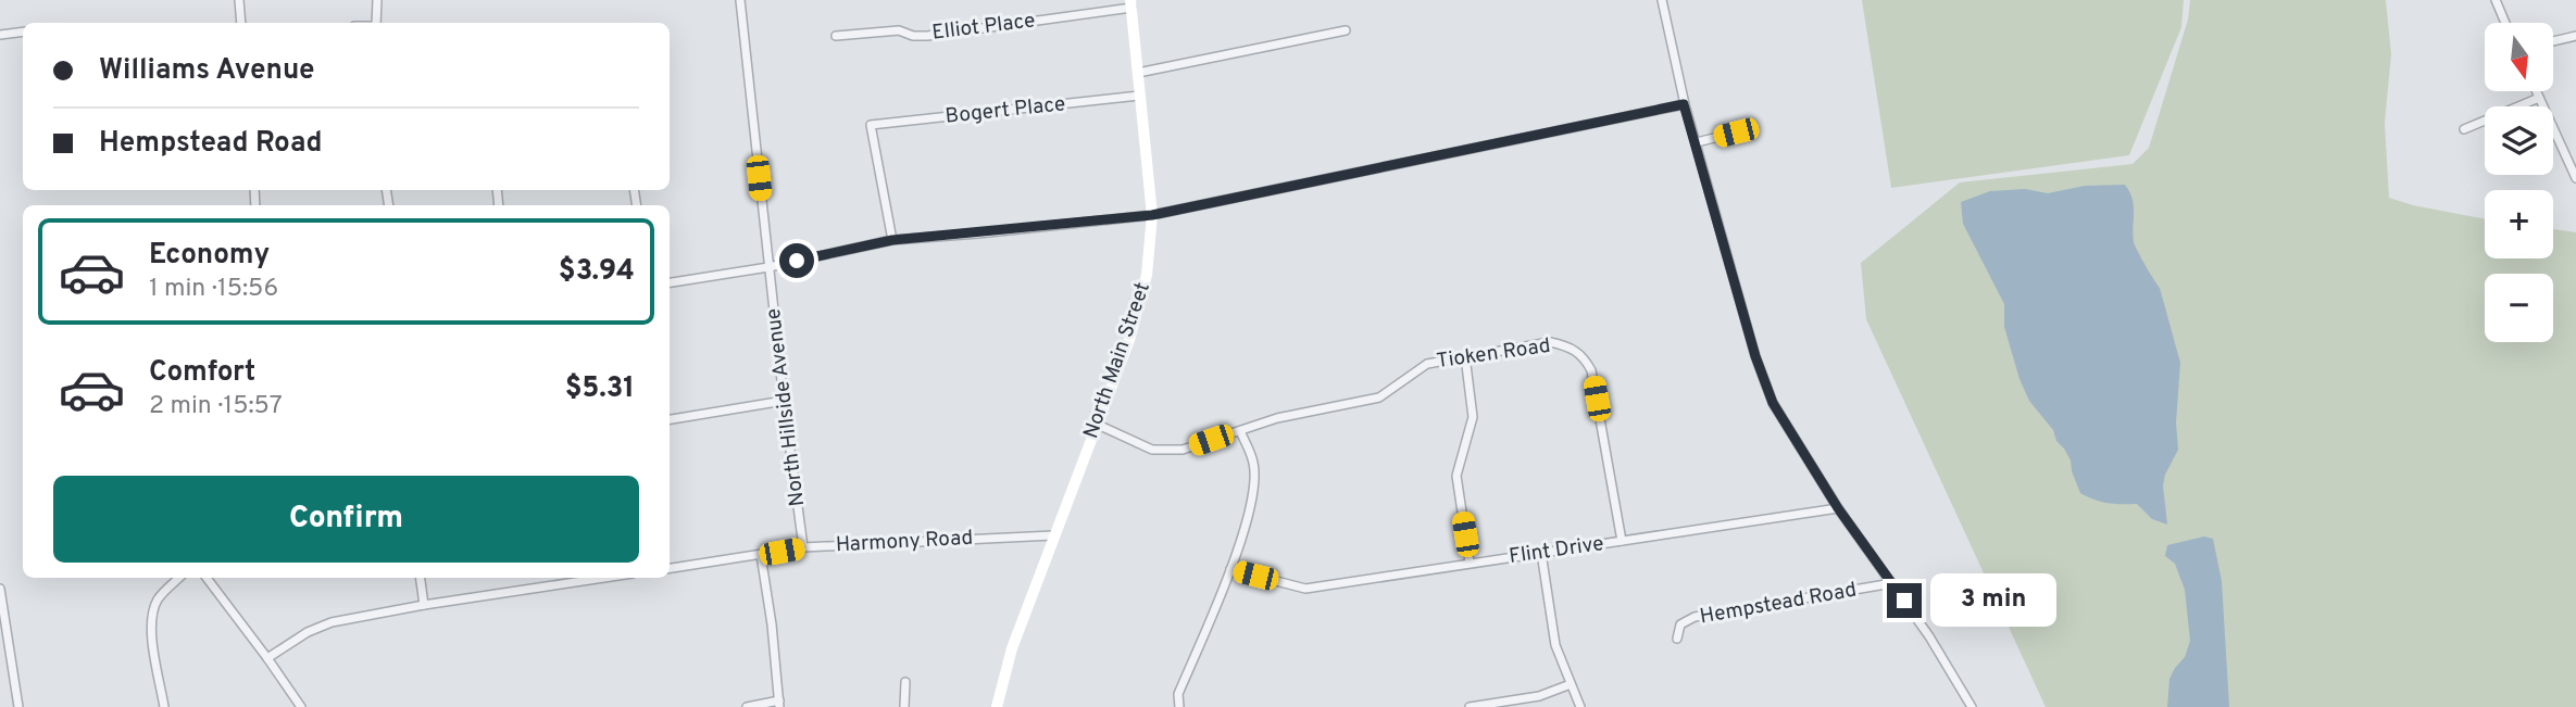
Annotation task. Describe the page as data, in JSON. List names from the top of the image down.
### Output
{
  "streets": {
    "main road": ["North Main Street"],
    "street": [
      "Elliot Place",
      "Bogert Place",
      "Tioken Road",
      "North Hillside Avenue",
      "Harmony Road",
      "Flint Drive",
      "Hempstead Road"
    ]
  },
  "crossings": [
    ["Elliot Place", "North Main Street"],
    ["Bogert Place", "North Main Street"],
    ["Tioken Road", "North Main Street"],
    ["Tioken Road", "Flint Drive"],
    ["North Main Street", "Harmony Road"],
    ["North Hillside Avenue", "Harmony Road"],
    ["Flint Drive", "Hempstead Road"]
  ],
  "north": "bottom",
  "page": {
    "map_buttons": ["+", "−"],
    "banner": ["Williams Avenue", "Hempstead Road"],
    "list": [
      {
        "name": "Economy",
        "note": "1 min · 15:56",
        "value": "$3.94"
      },
      {
        "name": "Comfort",
        "note": "2 min · 15:57",
        "value": "$5.31"
      }
    ],
    "buttons": "Confirm",
    "bubble": "3 min"
  }
}
